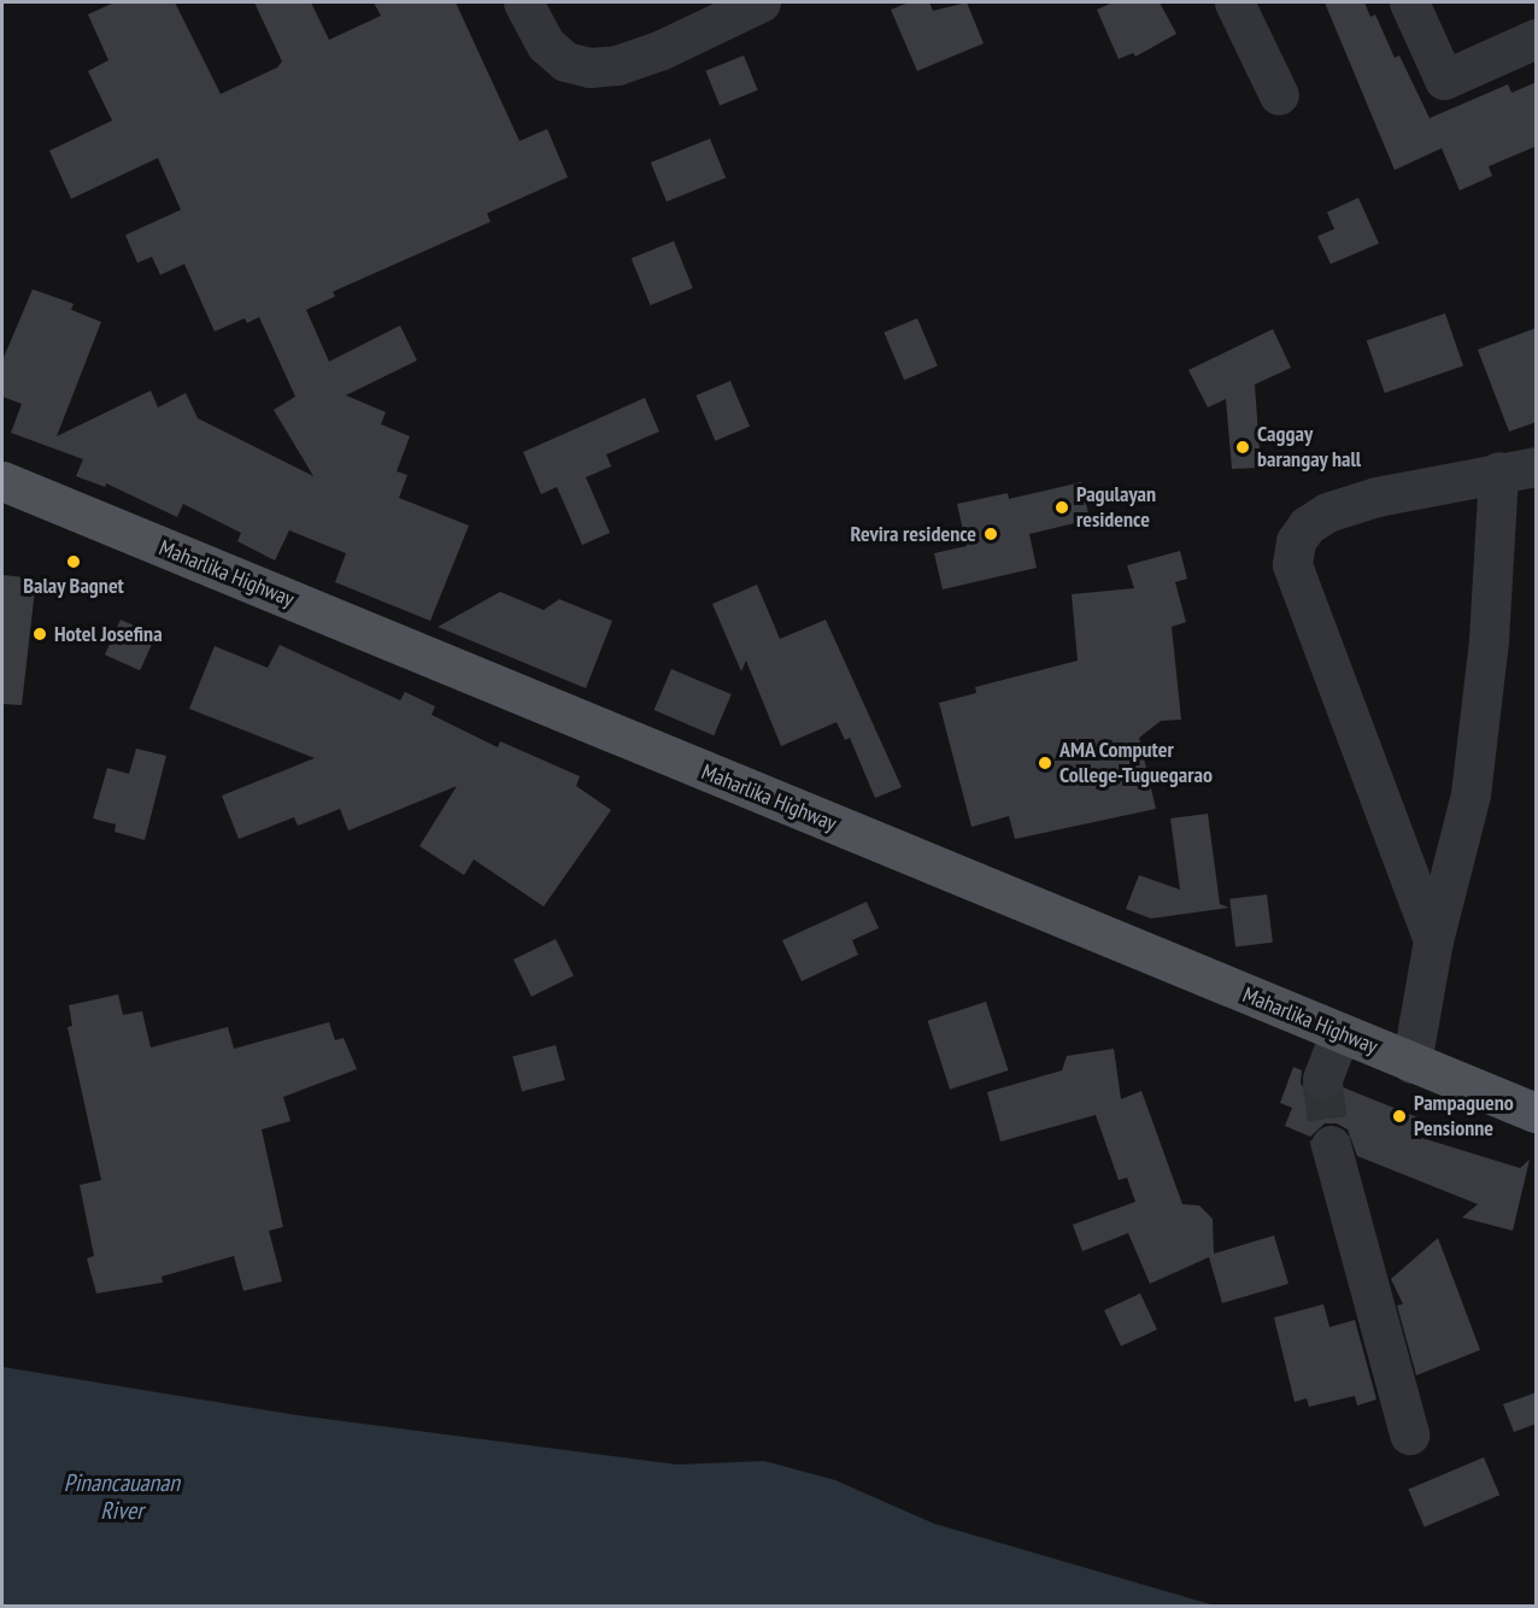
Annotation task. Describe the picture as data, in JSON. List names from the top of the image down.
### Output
{
  "streets": {
    "main road": ["Maharlika Highway"]
  },
  "water": ["Pinancauanan River"],
  "places": [
    "Caggay barangay hall",
    "Pagulayan residence",
    "Revira residence",
    "Balay Bagnet",
    "Hotel Josefina",
    "AMA Computer College-Tuguegarao",
    "Pampagueno Pensionne"
  ]
}
